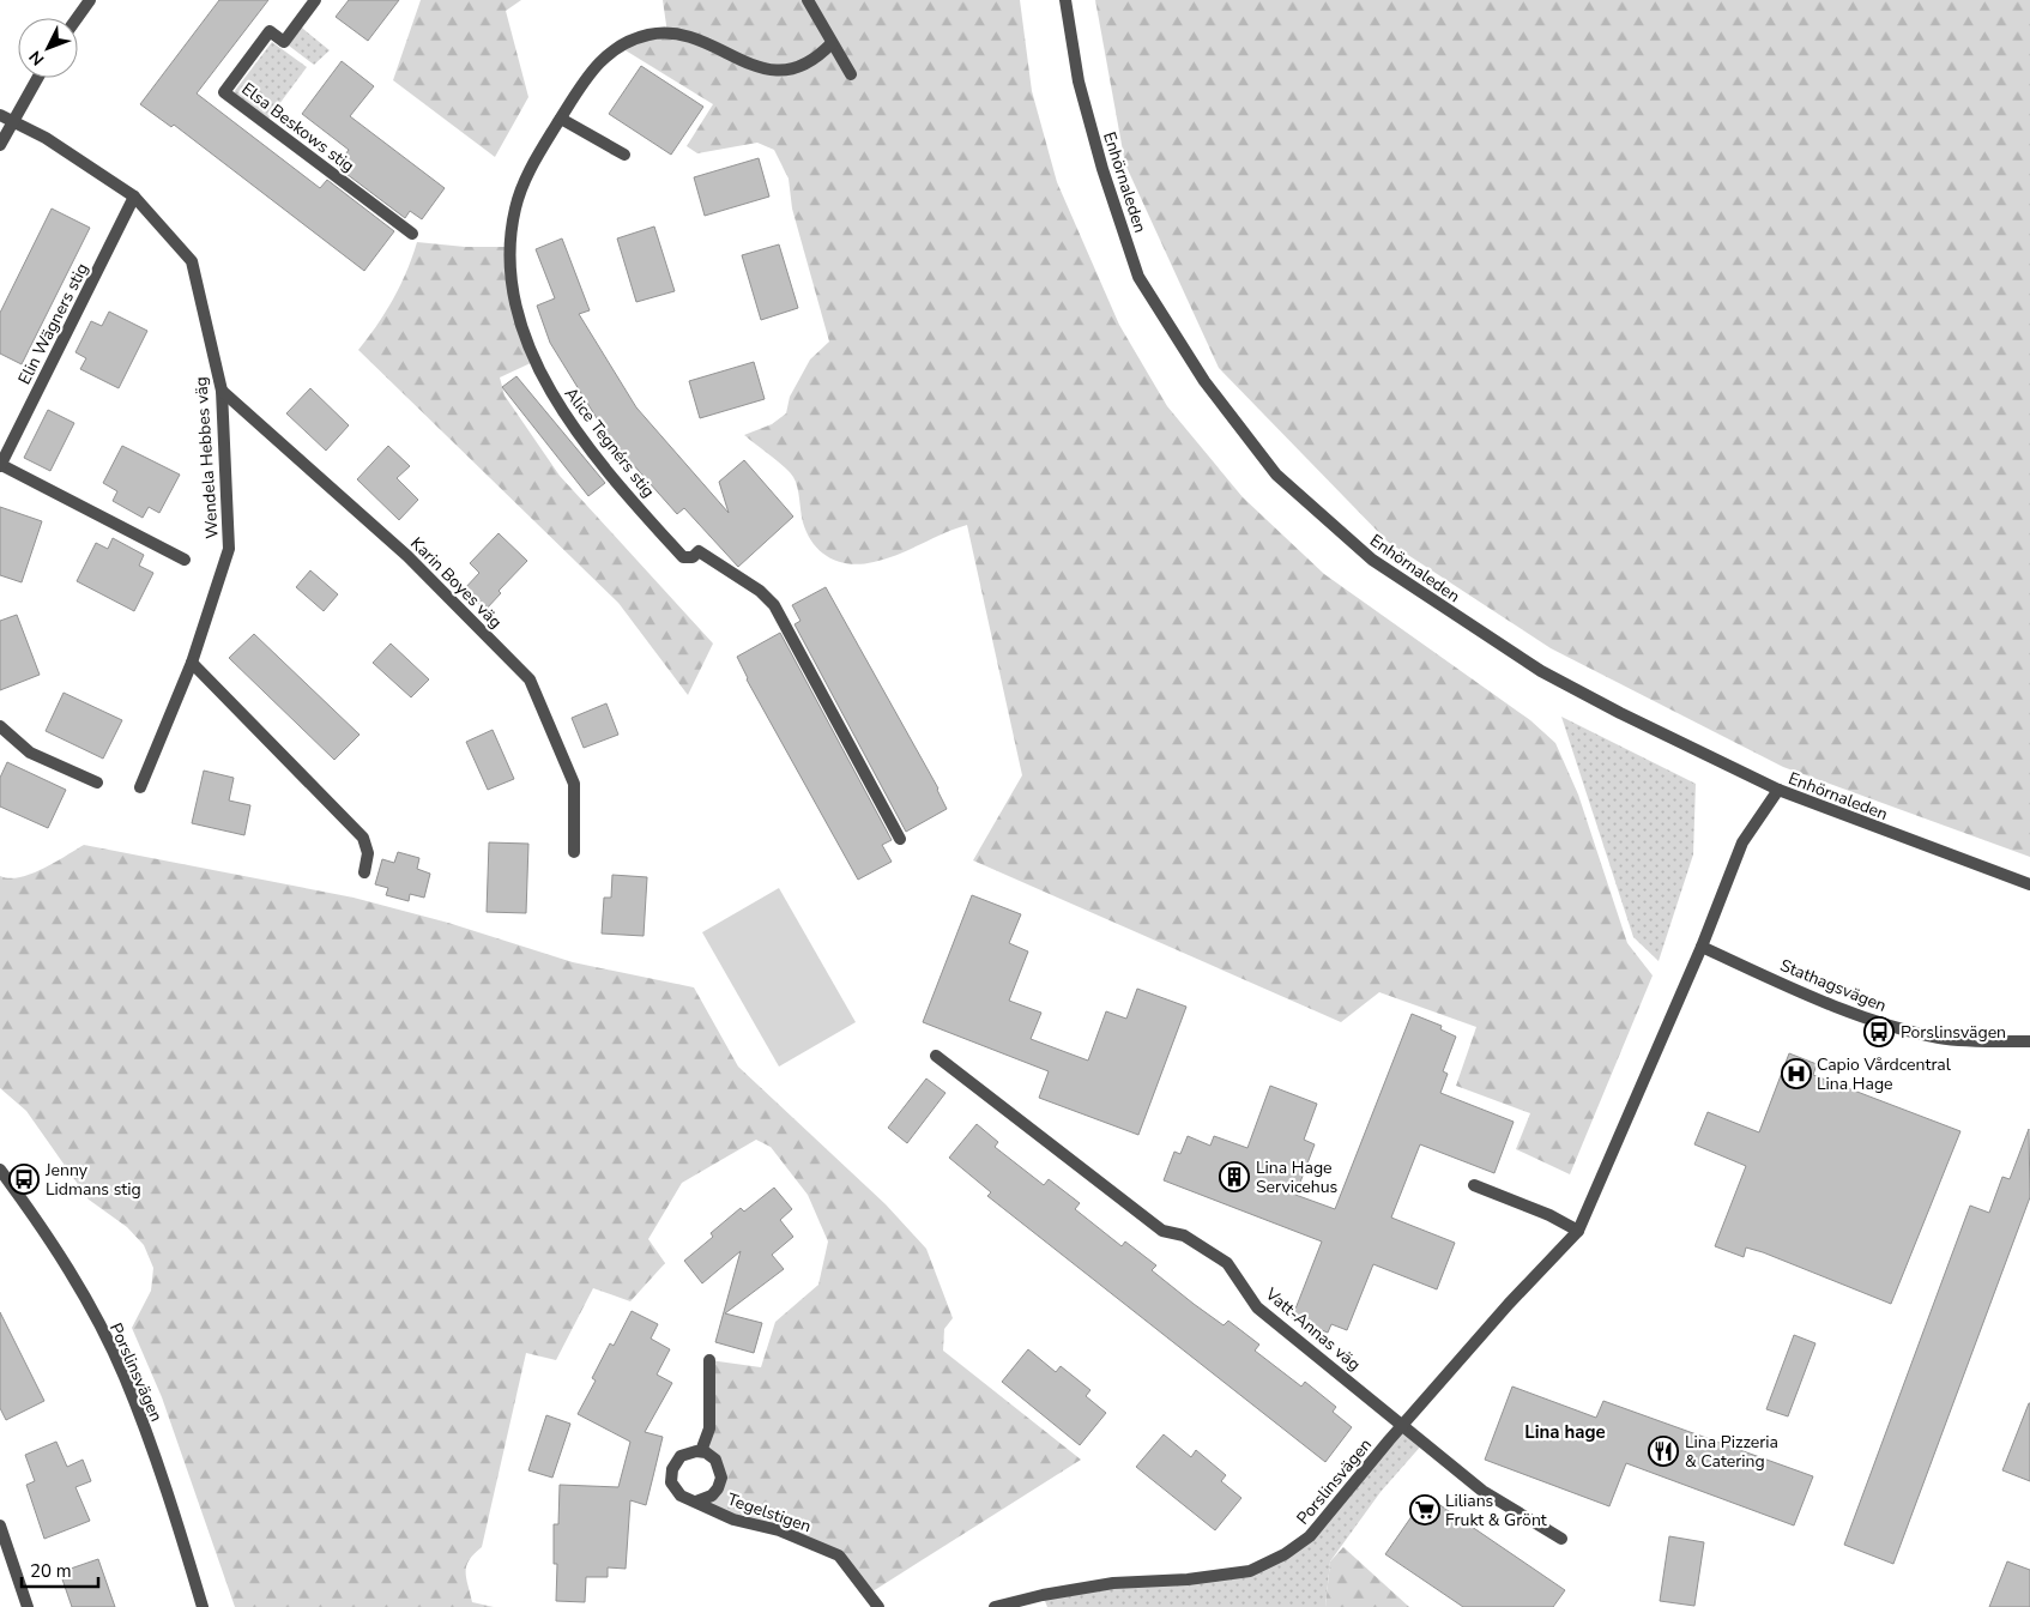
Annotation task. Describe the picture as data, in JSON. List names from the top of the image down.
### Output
{
  "streets": {
    "street": [
      "Elsa Beskows stig",
      "Enhörnaleden",
      "Elin Wägners stig",
      "Alice Tegnérs stig",
      "Wendela Hebbes väg",
      "Karin Boyes väg",
      "Stathagsvägen",
      "Vatt-Annas väg",
      "Porslinsvägen",
      "Tegelstigen"
    ]
  },
  "crossings": [
    ["Enhörnaleden", "Porslinsvägen"],
    ["Elin Wägners stig", "Wendela Hebbes väg"],
    ["Wendela Hebbes väg", "Karin Boyes väg"],
    ["Stathagsvägen", "Porslinsvägen"],
    ["Vatt-Annas väg", "Porslinsvägen"]
  ],
  "districts": ["Lina hage"],
  "places": {
    "bus stop": ["Porslinsvägen", "Jenny Lidmans stig"],
    "hospital": ["Capio Vårdcentral Lina Hage"],
    "building": ["Lina Hage Servicehus"],
    "restaurant": ["Lina Pizzeria & Catering"],
    "supermarket": ["Lilians Frukt & Grönt"]
  },
  "scale_bar": "20 m",
  "north": "bottom left"
}
